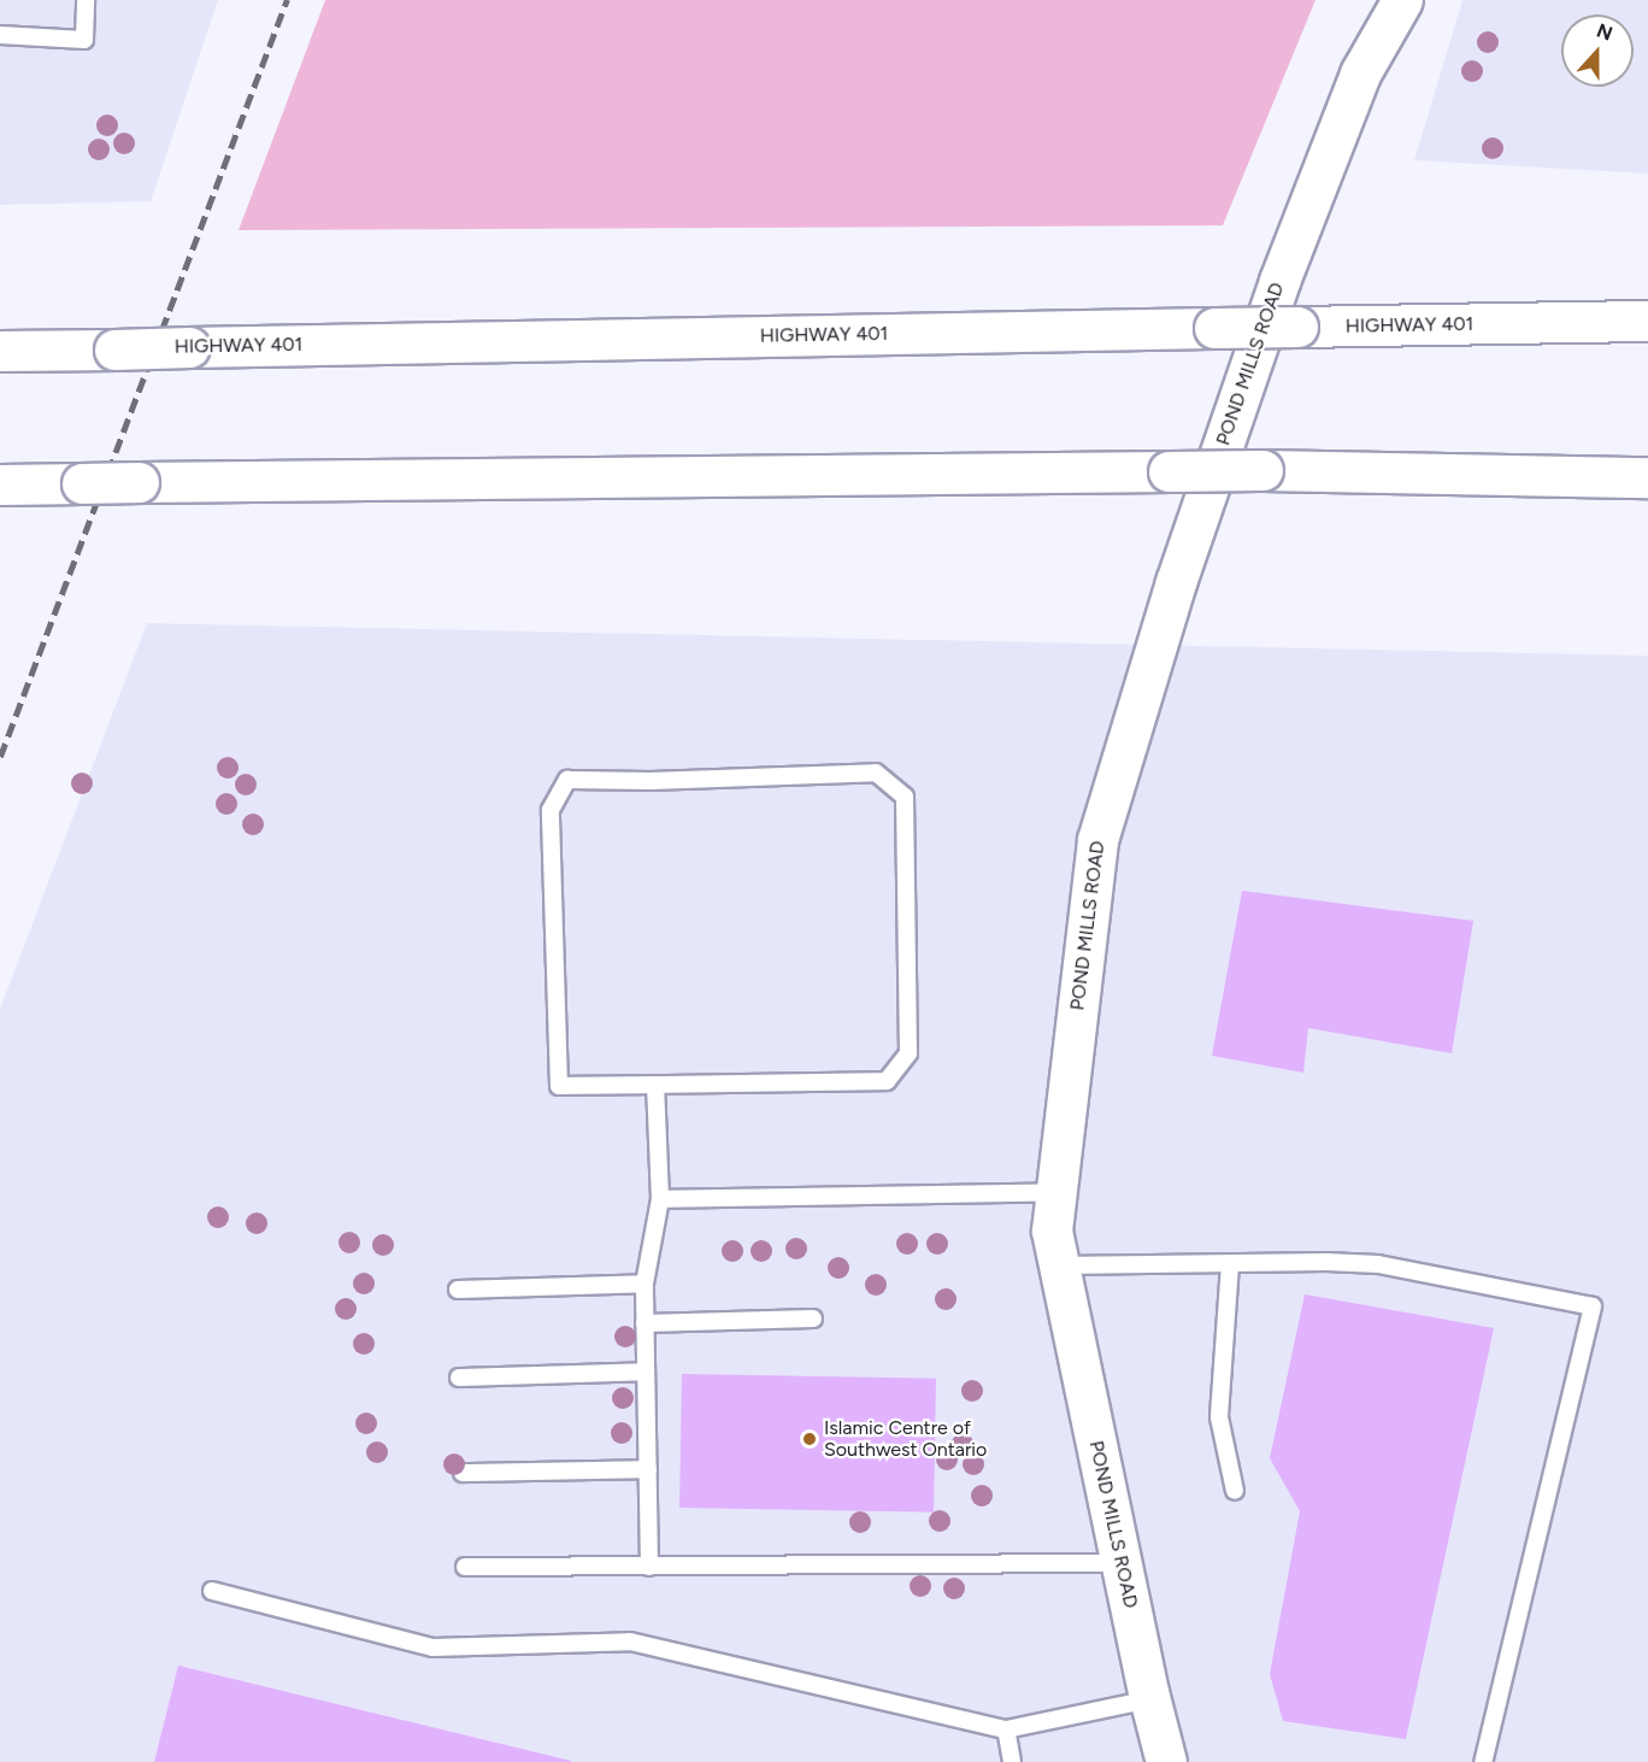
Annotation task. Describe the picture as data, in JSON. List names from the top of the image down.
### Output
{
  "streets": {
    "main road": ["HIGHWAY 401", "POND MILLS ROAD"]
  },
  "places": ["Islamic Centre of Southwest Ontario"],
  "north": "top"
}
